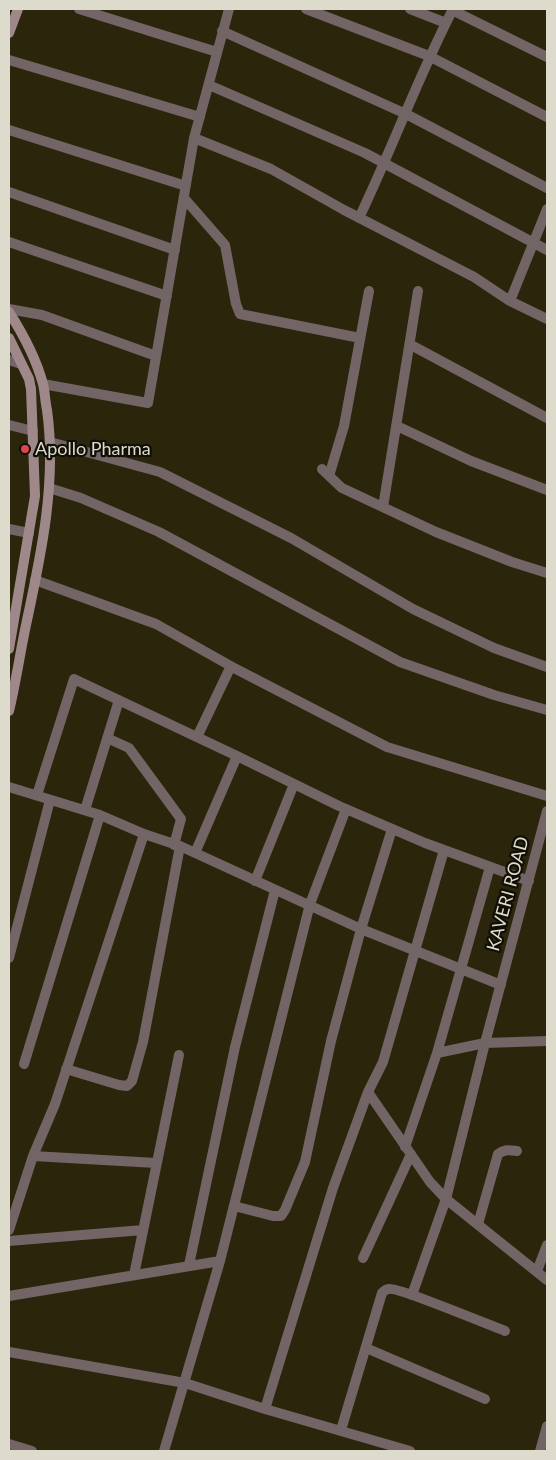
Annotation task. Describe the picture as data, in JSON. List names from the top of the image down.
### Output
{
  "streets": {
    "street": ["KAVERI ROAD"]
  },
  "places": ["Apollo Pharma"]
}
